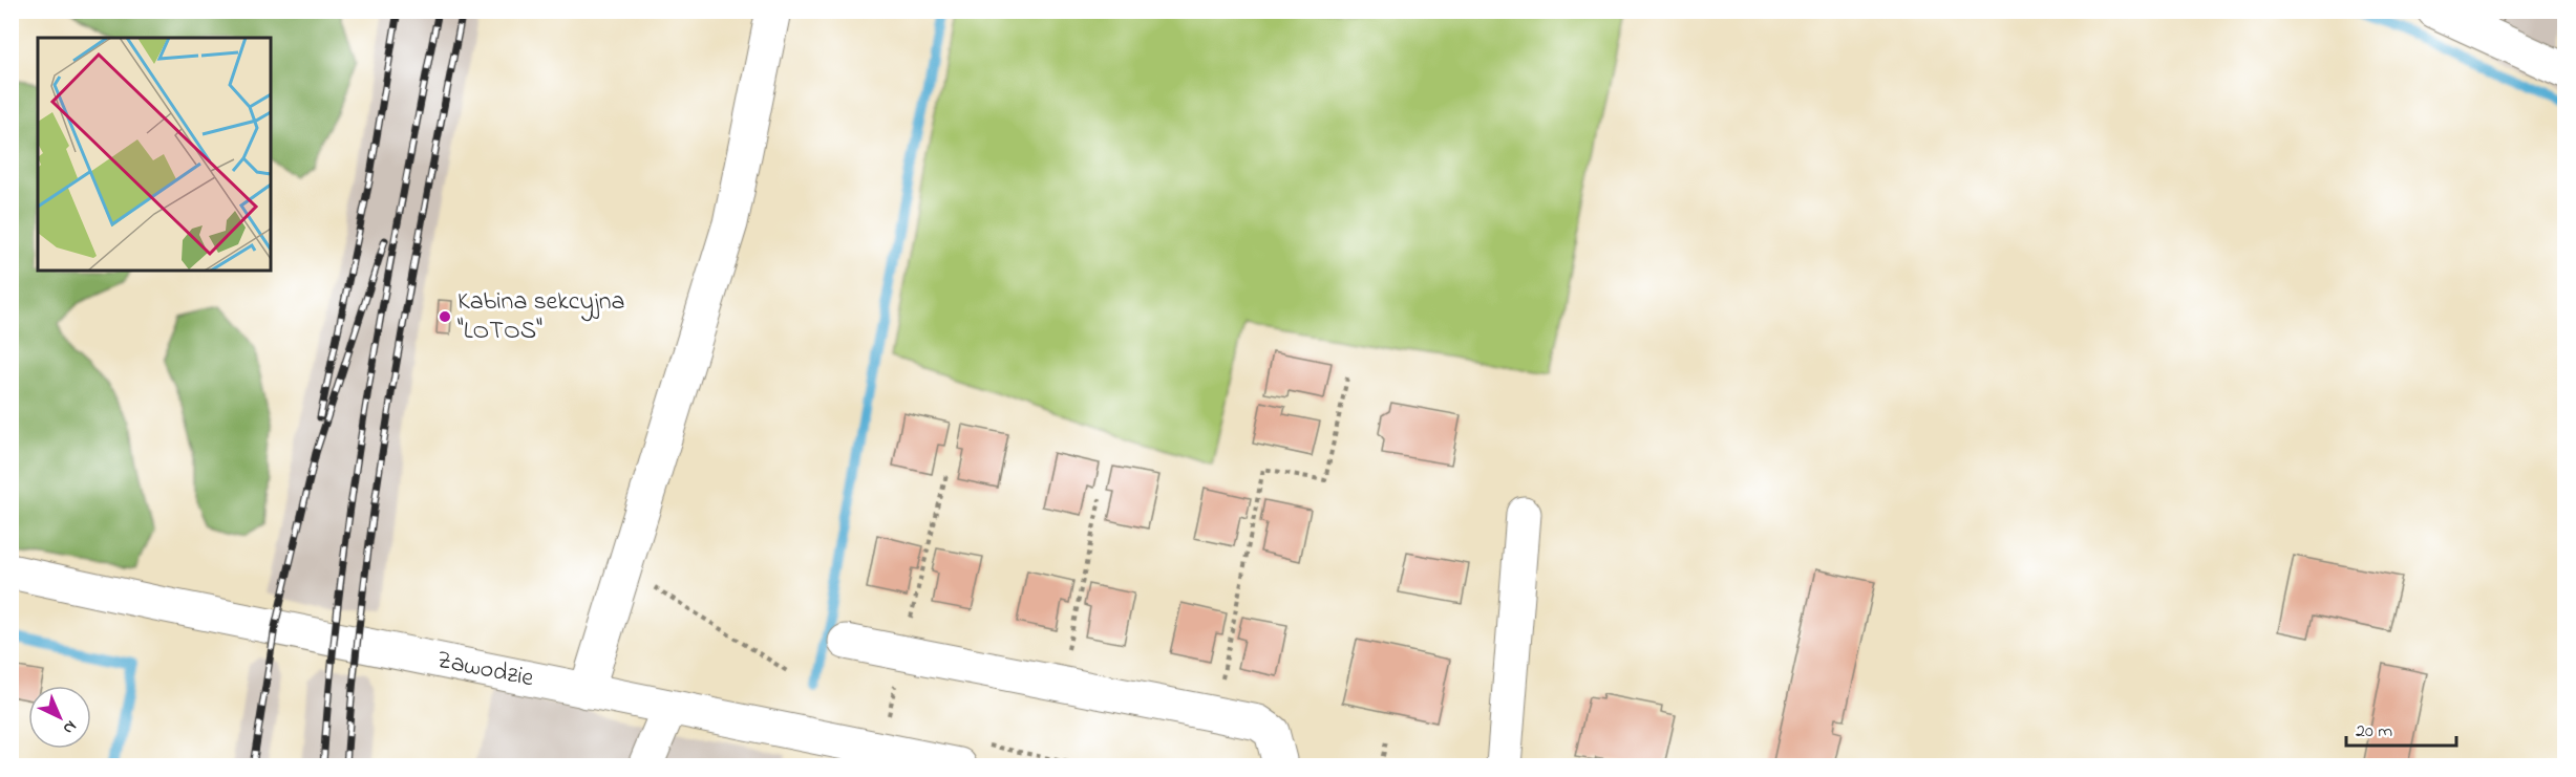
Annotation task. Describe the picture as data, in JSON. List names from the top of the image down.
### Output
{
  "streets": {
    "street": ["Zawodzie"]
  },
  "places": ["Kabina sekcyjna \"LOTOS\""],
  "scale_bar": "20 m",
  "north": "bottom right"
}
